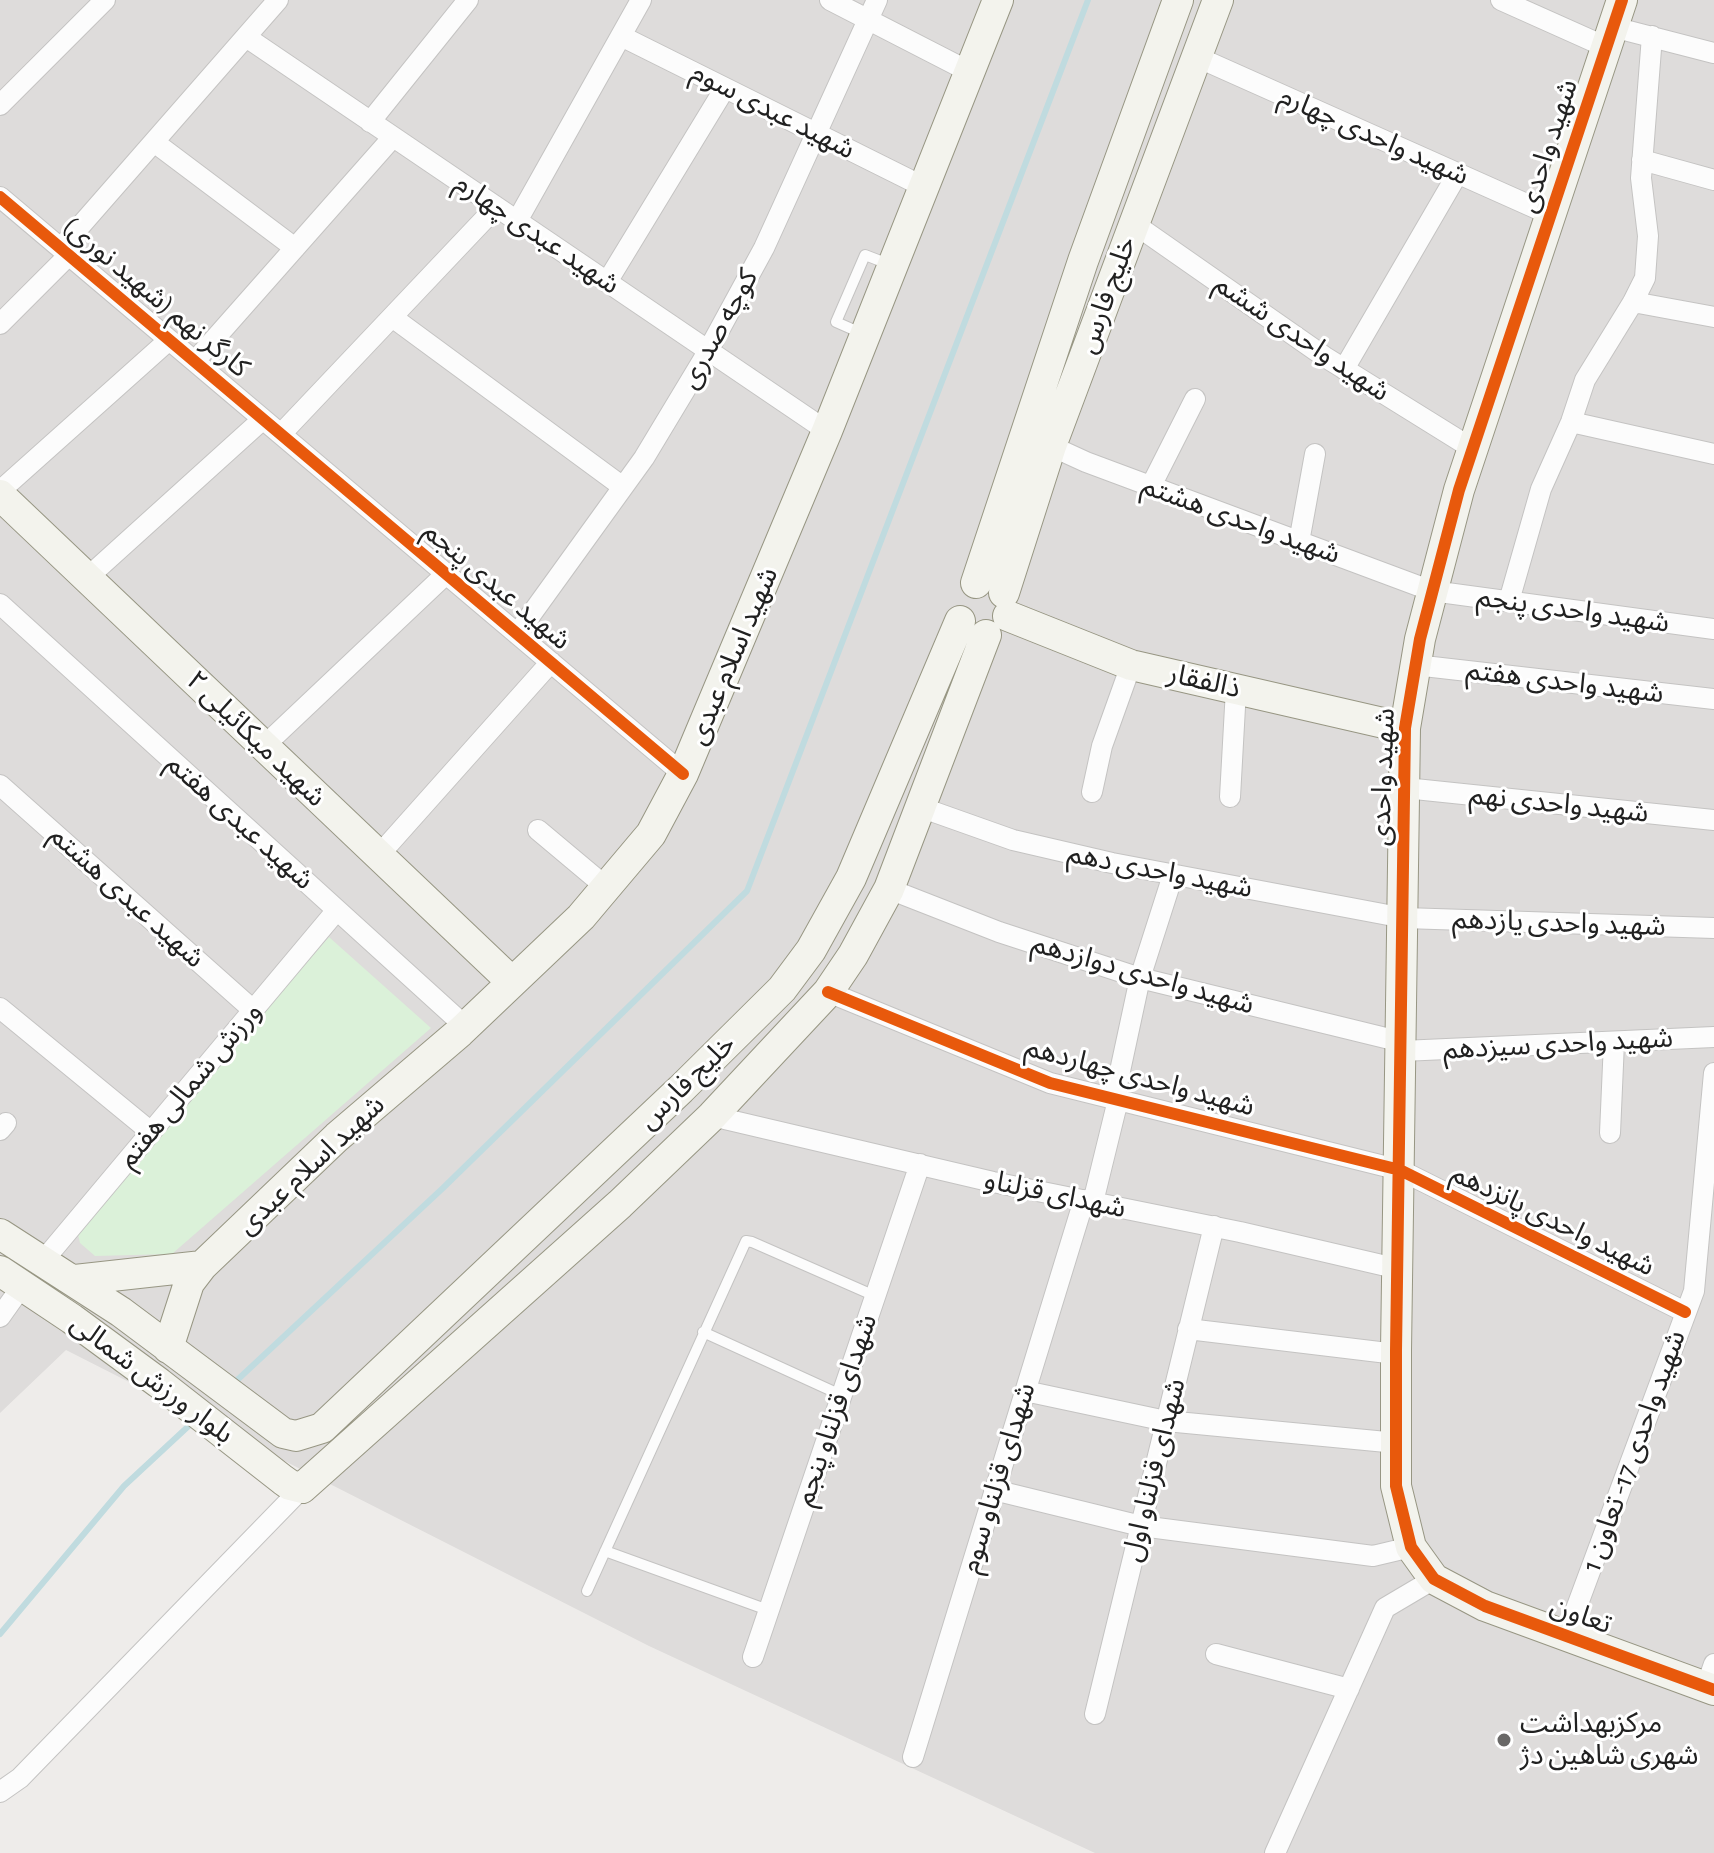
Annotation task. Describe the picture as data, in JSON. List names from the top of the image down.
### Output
{
  "streets": {
    "main road": [
      "شهید واحدی",
      "خلیج فارس",
      "شهید اسلام عبدی",
      "ذالفقار",
      "شهید میکائیلی ۲",
      "بلوار ورزش شمالی",
      "تعاون"
    ],
    "street": [
      "شهید عبدی سوم",
      "شهید واحدی چهارم",
      "شهید عبدی چهارم",
      "کارگر نهم (شهید نوری)",
      "کوچه صدری",
      "شهید واحدی ششم",
      "شهید واحدی هشتم",
      "شهید عبدی پنجم",
      "شهید واحدی پنجم",
      "شهید واحدی هفتم",
      "شهید واحدی نهم",
      "شهید عبدی هفتم",
      "شهید واحدی دهم",
      "شهید عبدی هشتم",
      "شهید واحدی یازدهم",
      "شهید واحدی دوازدهم",
      "شهید واحدی سیزدهم",
      "شهید واحدی چهاردهم",
      "ورزش شمالی هفتم",
      "شهدای قزلناو",
      "شهید واحدی پانزدهم",
      "شهدای قزلناو پنجم",
      "شهید واحدی 17- تعاون 1",
      "شهدای قزلناو اول",
      "شهدای قزلناو سوم"
    ]
  },
  "crossings": [
    ["شهید عبدی سوم", "کوچه صدری"],
    ["شهید عبدی سوم", "شهید اسلام عبدی"],
    ["شهید واحدی چهارم", "شهید واحدی"],
    ["شهید واحدی چهارم", "خلیج فارس"],
    ["شهید واحدی", "شهید واحدی ششم"],
    ["شهید واحدی", "شهید واحدی هشتم"],
    ["شهید واحدی", "شهید واحدی پنجم"],
    ["شهید واحدی", "ذالفقار"],
    ["شهید واحدی", "شهید واحدی هفتم"],
    ["شهید واحدی", "شهید واحدی نهم"],
    ["شهید واحدی", "شهید واحدی دهم"],
    ["شهید واحدی", "شهید واحدی یازدهم"],
    ["شهید واحدی", "شهید واحدی دوازدهم"],
    ["شهید واحدی", "شهید واحدی سیزدهم"],
    ["شهید واحدی", "شهید واحدی چهاردهم"],
    ["شهید واحدی", "شهدای قزلناو"],
    ["شهید واحدی", "شهید واحدی پانزدهم"],
    ["شهید واحدی", "تعاون"],
    ["شهید عبدی چهارم", "کوچه صدری"],
    ["شهید عبدی چهارم", "شهید اسلام عبدی"],
    ["خلیج فارس", "شهید واحدی ششم"],
    ["خلیج فارس", "شهید واحدی هشتم"],
    ["خلیج فارس", "ذالفقار"],
    ["خلیج فارس", "بلوار ورزش شمالی"],
    ["کارگر نهم (شهید نوری)", "شهید عبدی پنجم"],
    ["کوچه صدری", "شهید عبدی پنجم"],
    ["شهید واحدی هشتم", "شهید واحدی پنجم"],
    ["شهید عبدی پنجم", "شهید اسلام عبدی"],
    ["شهید اسلام عبدی", "شهید میکائیلی ۲"],
    ["شهید اسلام عبدی", "شهید عبدی هفتم"],
    ["شهید اسلام عبدی", "بلوار ورزش شمالی"],
    ["شهید عبدی هفتم", "ورزش شمالی هفتم"],
    ["شهید واحدی دهم", "شهید واحدی یازدهم"],
    ["شهید واحدی دهم", "شهدای قزلناو سوم"],
    ["شهید عبدی هشتم", "ورزش شمالی هفتم"],
    ["شهید واحدی دوازدهم", "شهید واحدی سیزدهم"],
    ["شهید واحدی دوازدهم", "شهدای قزلناو سوم"],
    ["شهید واحدی چهاردهم", "شهید واحدی پانزدهم"],
    ["شهید واحدی چهاردهم", "شهدای قزلناو سوم"],
    ["ورزش شمالی هفتم", "بلوار ورزش شمالی"],
    ["شهدای قزلناو", "شهدای قزلناو پنجم"],
    ["شهدای قزلناو", "شهدای قزلناو اول"],
    ["شهدای قزلناو", "شهدای قزلناو سوم"],
    ["شهید واحدی پانزدهم", "شهید واحدی 17- تعاون 1"],
    ["شهید واحدی 17- تعاون 1", "تعاون"]
  ],
  "places": ["مرکزبهداشت شهری شاهین دژ"]
}
